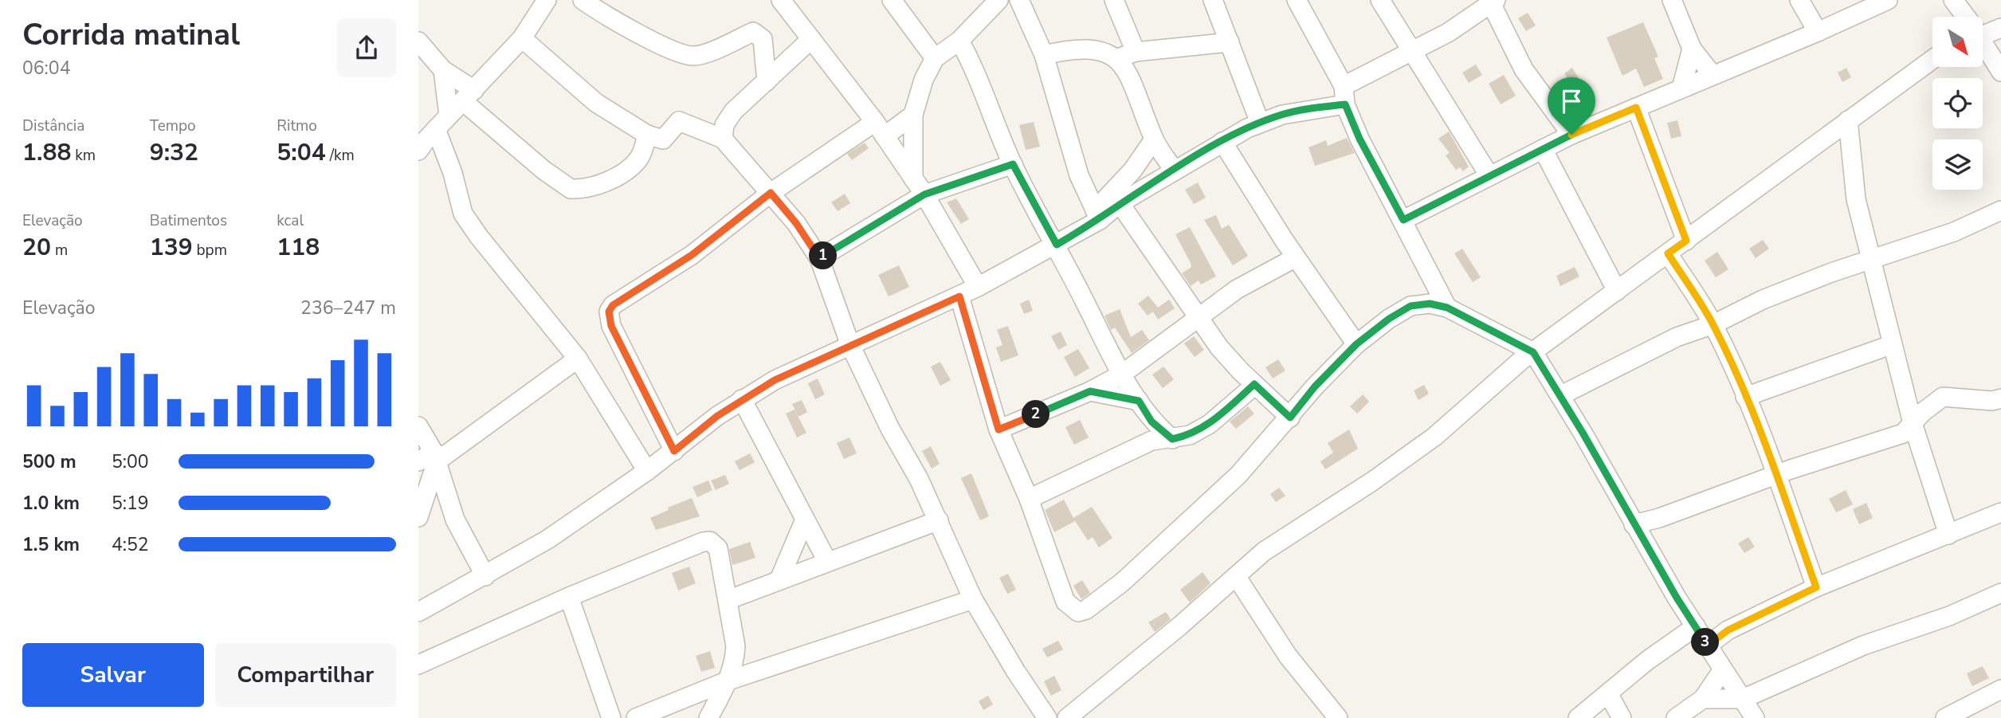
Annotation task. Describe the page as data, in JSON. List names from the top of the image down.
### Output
{
  "north": "bottom right",
  "page": {
    "heading": ["Corrida matinal", "06:04"],
    "stats": [
      ["Distância", "1.88 km"],
      ["Tempo", "9:32"],
      ["Ritmo", "5:04 /km"],
      ["Elevação", "20 m"],
      ["Batimentos", "139 bpm"],
      ["kcal", "118"]
    ],
    "pins": ["1", "2", "3"],
    "chart": ["Elevação", "236–247 m"],
    "list": [
      {
        "name": "500 m",
        "note": "5:00"
      },
      {
        "name": "1.0 km",
        "note": "5:19"
      },
      {
        "name": "1.5 km",
        "note": "4:52"
      }
    ],
    "buttons": ["Salvar", "Compartilhar"]
  }
}
